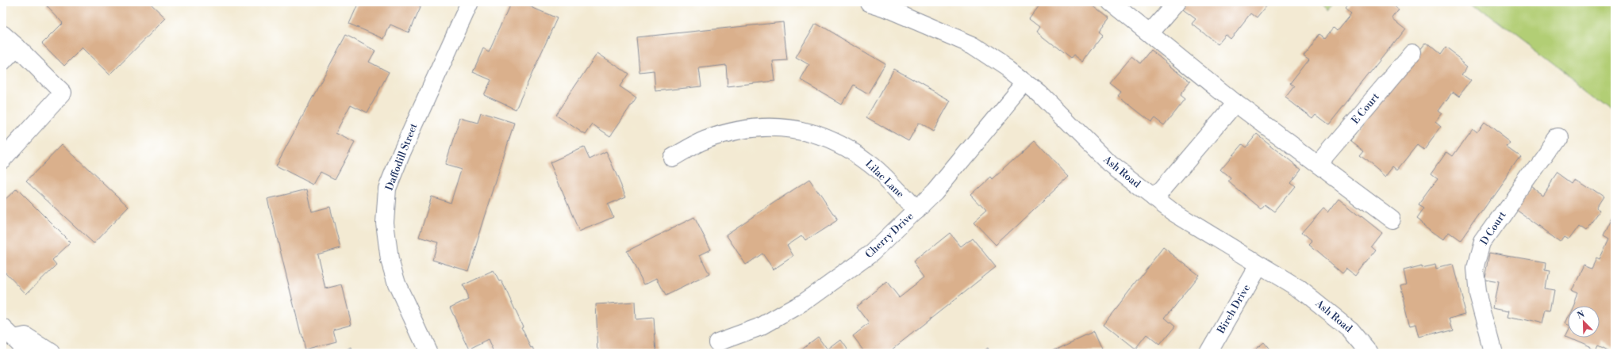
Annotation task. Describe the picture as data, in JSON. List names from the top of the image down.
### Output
{
  "streets": {
    "street": [
      "E Court",
      "Daffodill Street",
      "Ash Road",
      "Lilac Lane",
      "D Court",
      "Cherry Drive",
      "Birch Drive"
    ]
  },
  "crossings": [
    ["Ash Road", "Cherry Drive"],
    ["Ash Road", "Birch Drive"],
    ["Lilac Lane", "Cherry Drive"]
  ],
  "north": "top left"
}
